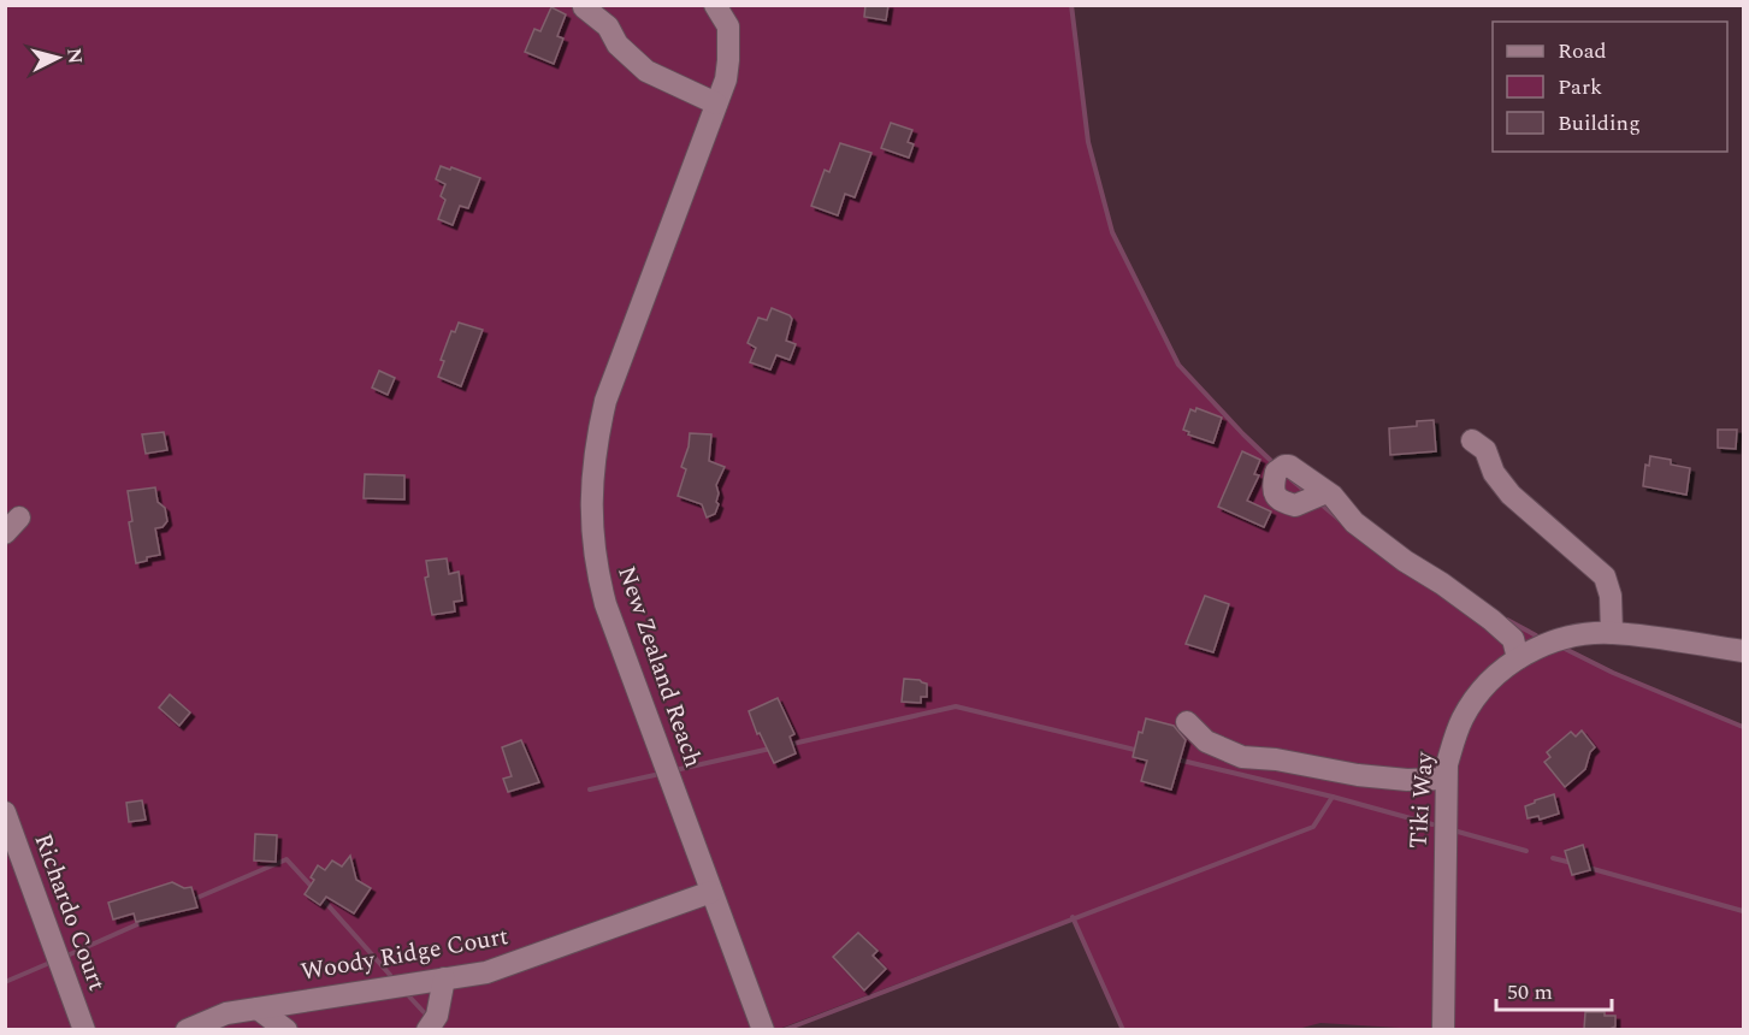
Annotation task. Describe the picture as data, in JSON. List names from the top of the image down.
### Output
{
  "streets": {
    "street": [
      "New Zealand Reach",
      "Tiki Way",
      "Richardo Court",
      "Woody Ridge Court"
    ]
  },
  "crossings": [
    ["New Zealand Reach", "Woody Ridge Court"]
  ],
  "legend": ["Road", "Park", "Building"],
  "scale_bar": "50 m",
  "north": "right"
}
